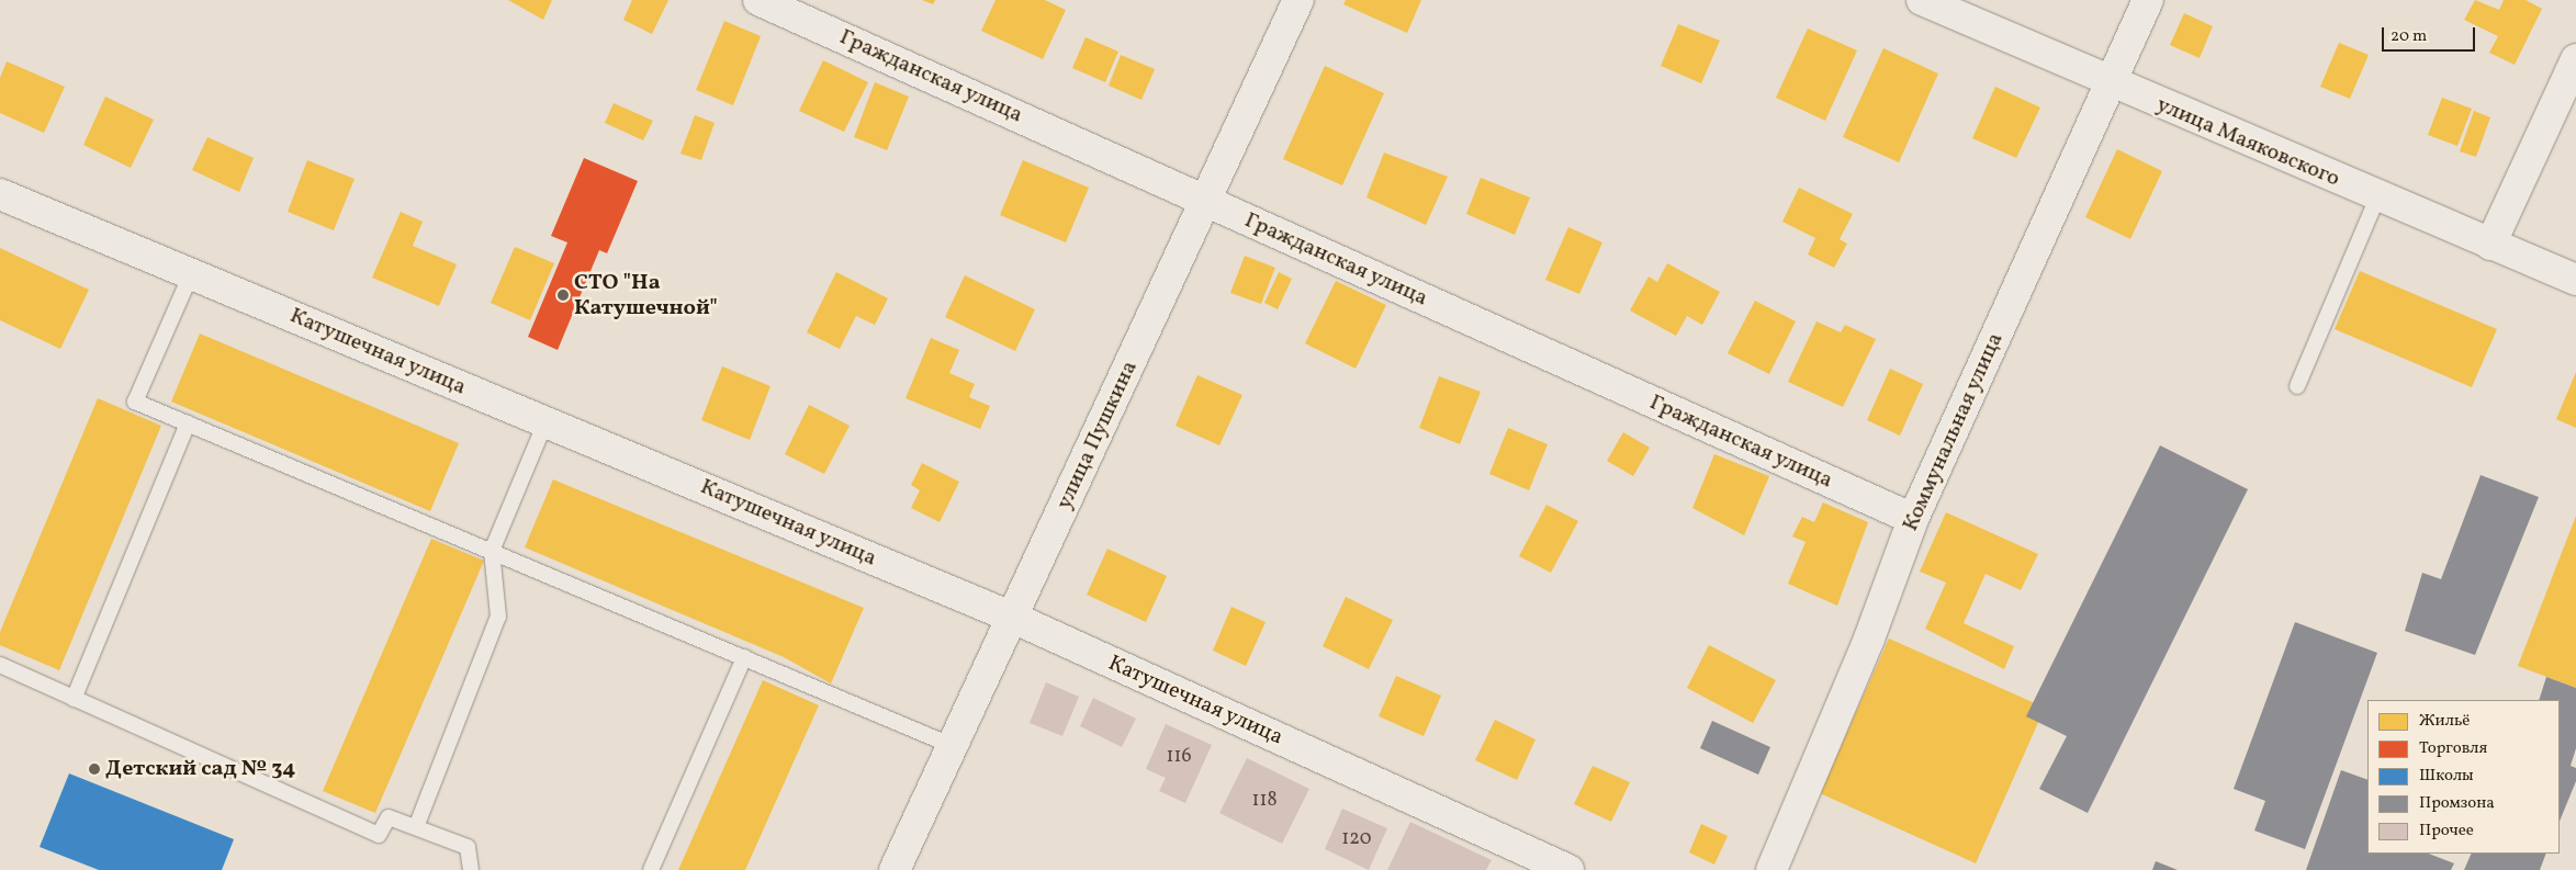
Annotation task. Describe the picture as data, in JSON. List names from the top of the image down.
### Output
{
  "streets": {
    "street": [
      "Гражданская улица",
      "улица Маяковского",
      "Катушечная улица",
      "Коммунальная улица",
      "улица Пушкина"
    ]
  },
  "crossings": [
    ["Гражданская улица", "Коммунальная улица"],
    ["Гражданская улица", "улица Пушкина"],
    ["улица Маяковского", "Коммунальная улица"],
    ["Катушечная улица", "улица Пушкина"]
  ],
  "places": ["СТО \"На Катушечной\"", "Детский сад № 34"],
  "house_numbers": ["116", "118", "120"],
  "legend": [
    "Жильё",
    "Торговля",
    "Школы",
    "Промзона",
    "Прочее"
  ],
  "scale_bar": "20 m"
}
